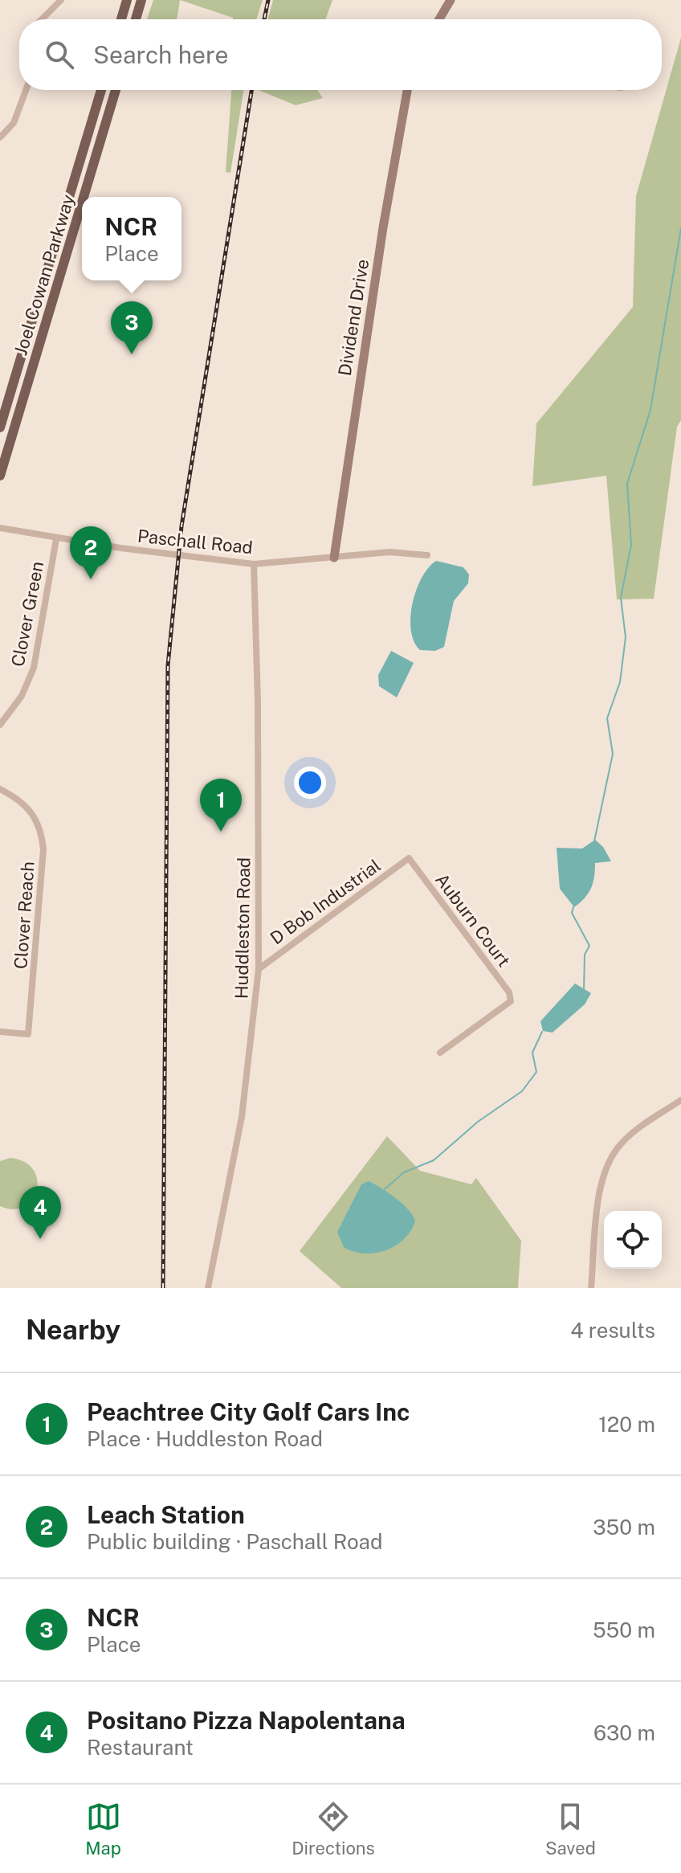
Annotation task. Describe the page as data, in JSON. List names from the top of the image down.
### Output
{
  "streets": {
    "main road": ["Joel Cowan Parkway"],
    "street": [
      "Dividend Drive",
      "Paschall Road",
      "Clover Green",
      "D Bob Industrial",
      "Clover Reach",
      "Auburn Court",
      "Huddleston Road"
    ]
  },
  "crossings": [
    ["Dividend Drive", "Paschall Road"],
    ["Paschall Road", "Clover Green"],
    ["Paschall Road", "Huddleston Road"],
    ["D Bob Industrial", "Auburn Court"],
    ["D Bob Industrial", "Huddleston Road"]
  ],
  "page": {
    "search": "Search here",
    "popup": ["NCR", "Place"],
    "pins": [
      "3",
      "2",
      "1",
      "4"
    ],
    "heading": ["Nearby", "4 results"],
    "list": [
      {
        "mark": "1",
        "name": "Peachtree City Golf Cars Inc",
        "note": "Place · Huddleston Road",
        "value": "120 m"
      },
      {
        "mark": "2",
        "name": "Leach Station",
        "note": "Public building · Paschall Road",
        "value": "350 m"
      },
      {
        "mark": "3",
        "name": "NCR",
        "note": "Place",
        "value": "550 m"
      },
      {
        "mark": "4",
        "name": "Positano Pizza Napolentana",
        "note": "Restaurant",
        "value": "630 m"
      }
    ],
    "nav": ["Map", "Directions", "Saved"]
  }
}
